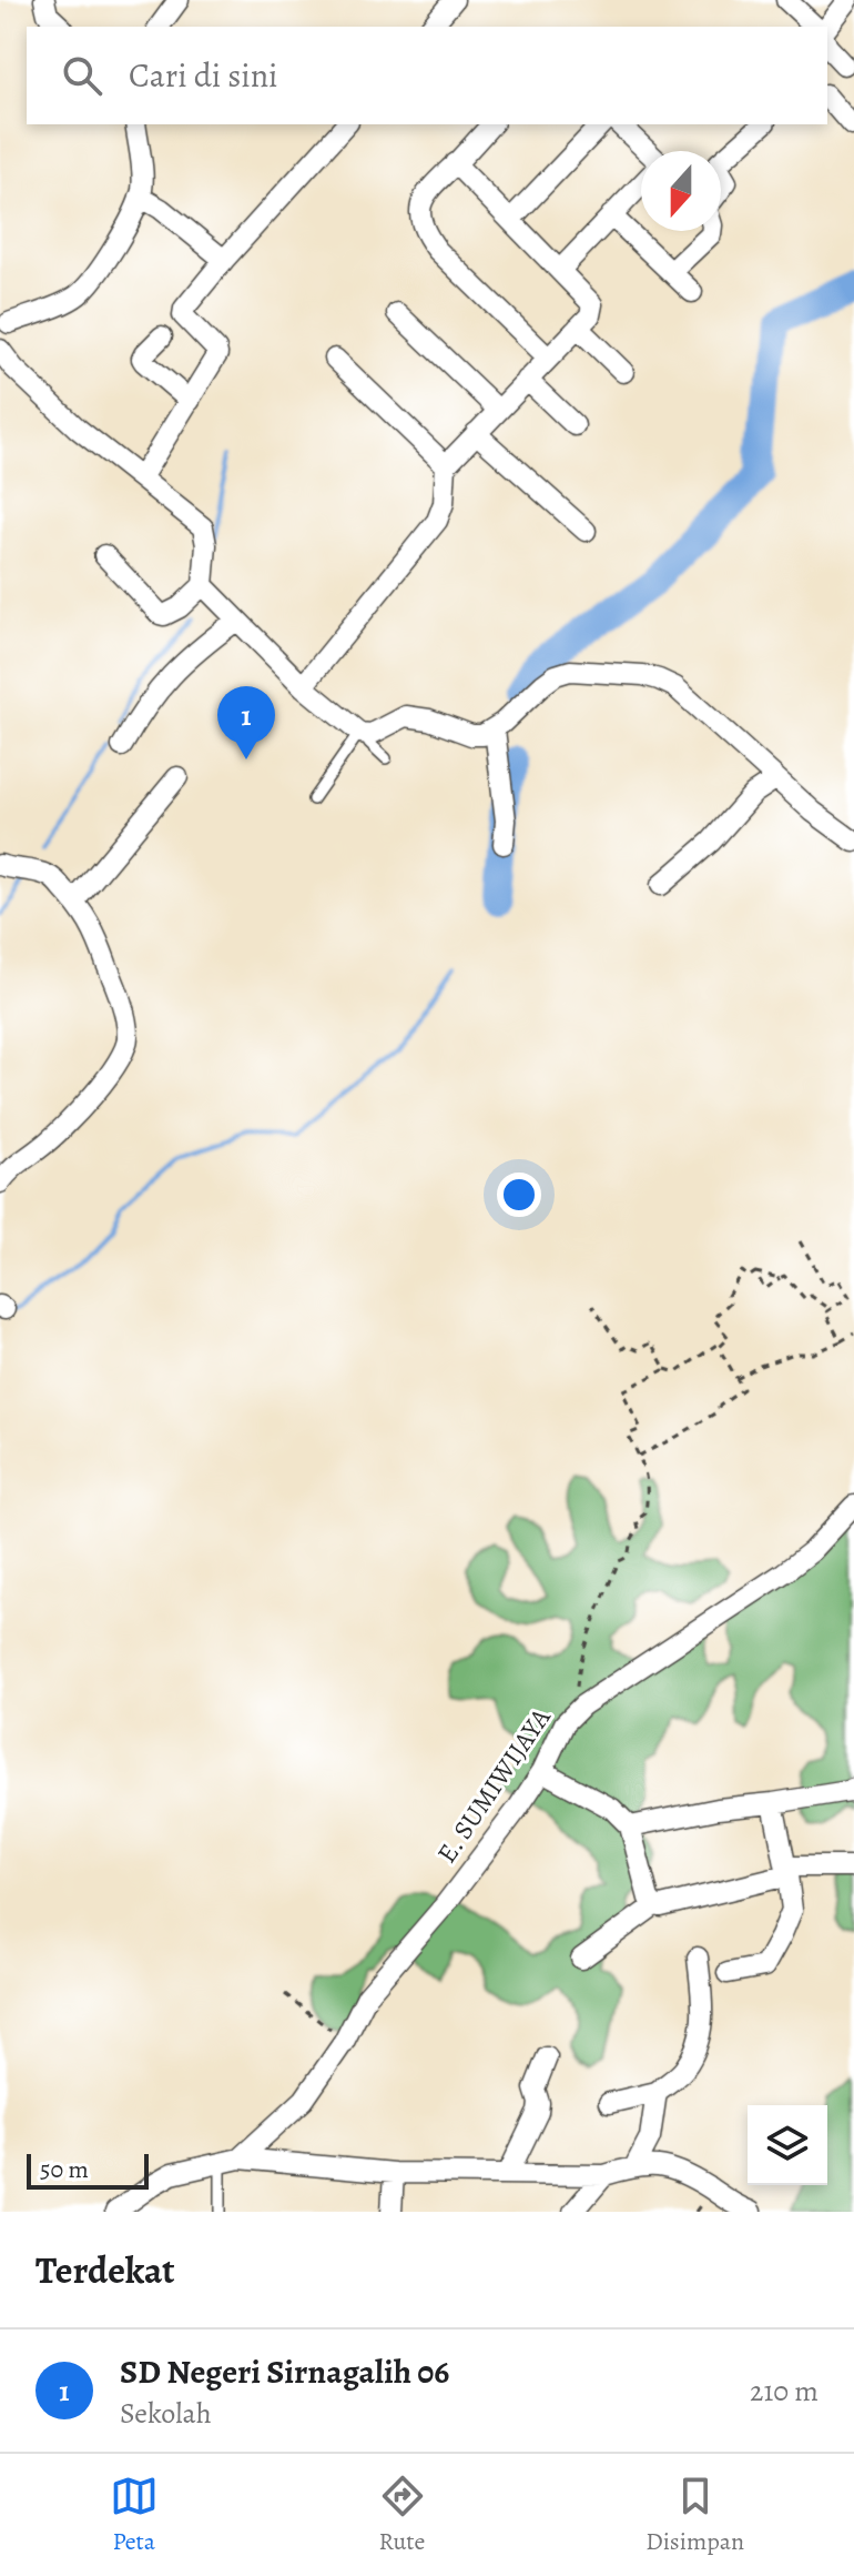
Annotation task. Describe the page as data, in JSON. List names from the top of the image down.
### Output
{
  "streets": {
    "street": ["E. SUMIWIJAYA"]
  },
  "scale_bar": "50 m",
  "north": "bottom",
  "page": {
    "search": "Cari di sini",
    "pins": "1",
    "scale": "50 m",
    "heading": "Terdekat",
    "list": [
      {
        "mark": "1",
        "name": "SD Negeri Sirnagalih 06",
        "note": "Sekolah",
        "value": "210 m"
      }
    ],
    "nav": ["Peta", "Rute", "Disimpan"]
  }
}
